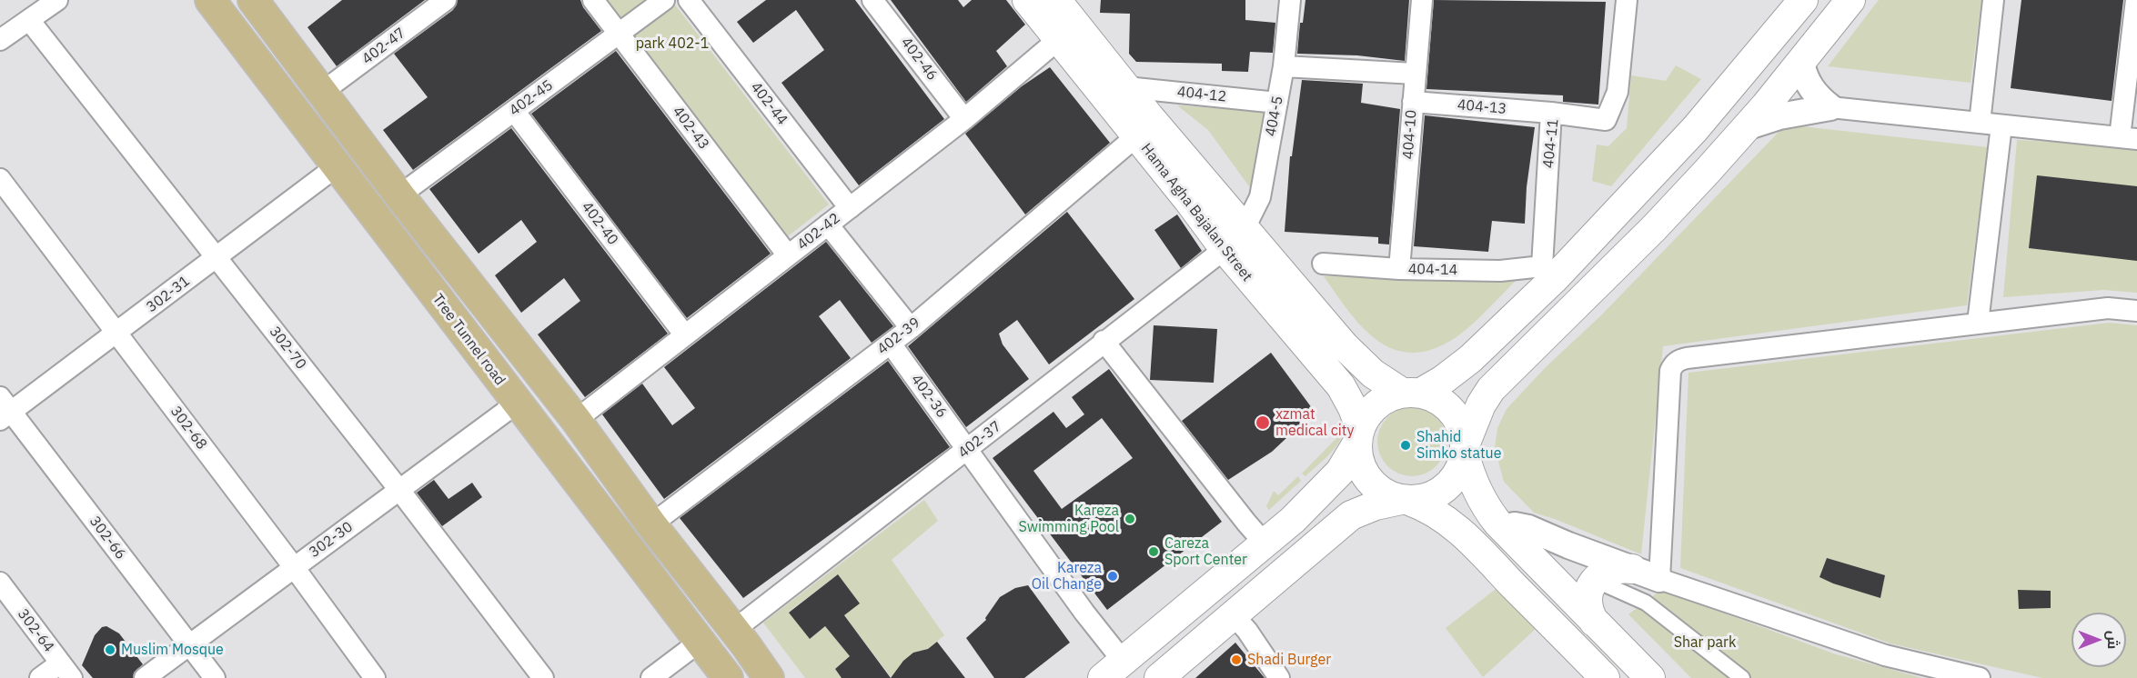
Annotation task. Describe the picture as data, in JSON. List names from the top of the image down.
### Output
{
  "streets": {
    "main road": ["Hama Agha Bajalan Street", "Tree Tunnel road"],
    "street": [
      "402-47",
      "402-46",
      "404-12",
      "402-45",
      "402-44",
      "404-13",
      "404-5",
      "402-43",
      "404-10",
      "404-11",
      "402-40",
      "402-42",
      "404-14",
      "302-31",
      "402-39",
      "302-70",
      "402-36",
      "302-68",
      "402-37",
      "302-66",
      "302-30",
      "302-64"
    ]
  },
  "crossings": [
    ["402-46", "402-42"],
    ["404-12", "404-5"],
    ["404-12", "Hama Agha Bajalan Street"],
    ["402-45", "402-43"],
    ["402-45", "402-40"],
    ["402-44", "402-42"],
    ["404-13", "404-10"],
    ["404-13", "404-11"],
    ["404-5", "Hama Agha Bajalan Street"],
    ["402-43", "402-42"],
    ["404-10", "404-14"],
    ["404-11", "404-14"],
    ["Hama Agha Bajalan Street", "402-42"],
    ["Hama Agha Bajalan Street", "402-39"],
    ["Hama Agha Bajalan Street", "402-37"],
    ["402-40", "402-42"],
    ["302-31", "Tree Tunnel road"],
    ["302-31", "302-70"],
    ["302-31", "302-68"],
    ["302-31", "302-66"],
    ["402-39", "402-36"],
    ["Tree Tunnel road", "302-30"],
    ["302-70", "302-30"],
    ["402-36", "402-37"],
    ["302-68", "302-30"],
    ["302-66", "302-30"]
  ],
  "parks": ["park 402-1", "Shar park"],
  "places": [
    "xzmat medical city",
    "Shahid Simko statue",
    "Kareza Swimming Pool",
    "Careza Sport Center",
    "Kareza Oil Change",
    "Muslim Mosque",
    "Shadi Burger"
  ],
  "north": "right"
}
